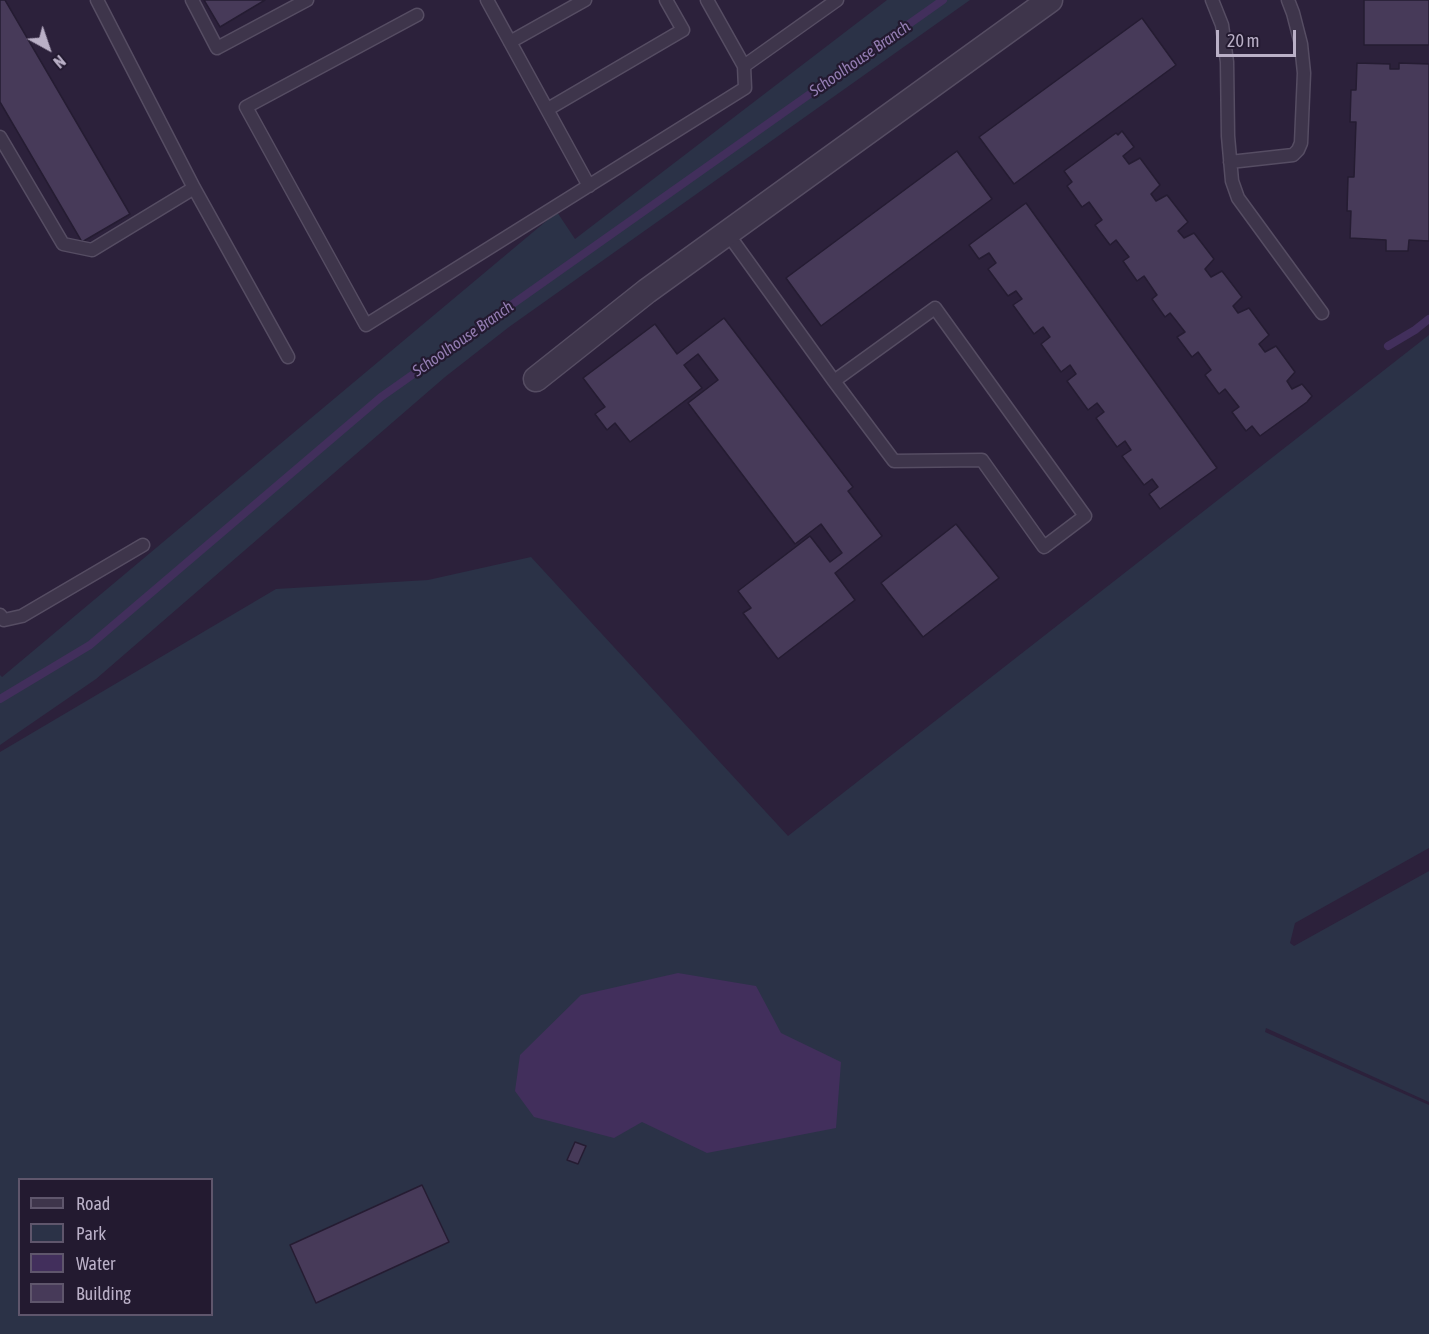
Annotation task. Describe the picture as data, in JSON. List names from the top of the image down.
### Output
{
  "water": ["Schoolhouse Branch"],
  "legend": [
    "Road",
    "Park",
    "Water",
    "Building"
  ],
  "scale_bar": "20 m",
  "north": "bottom right"
}
